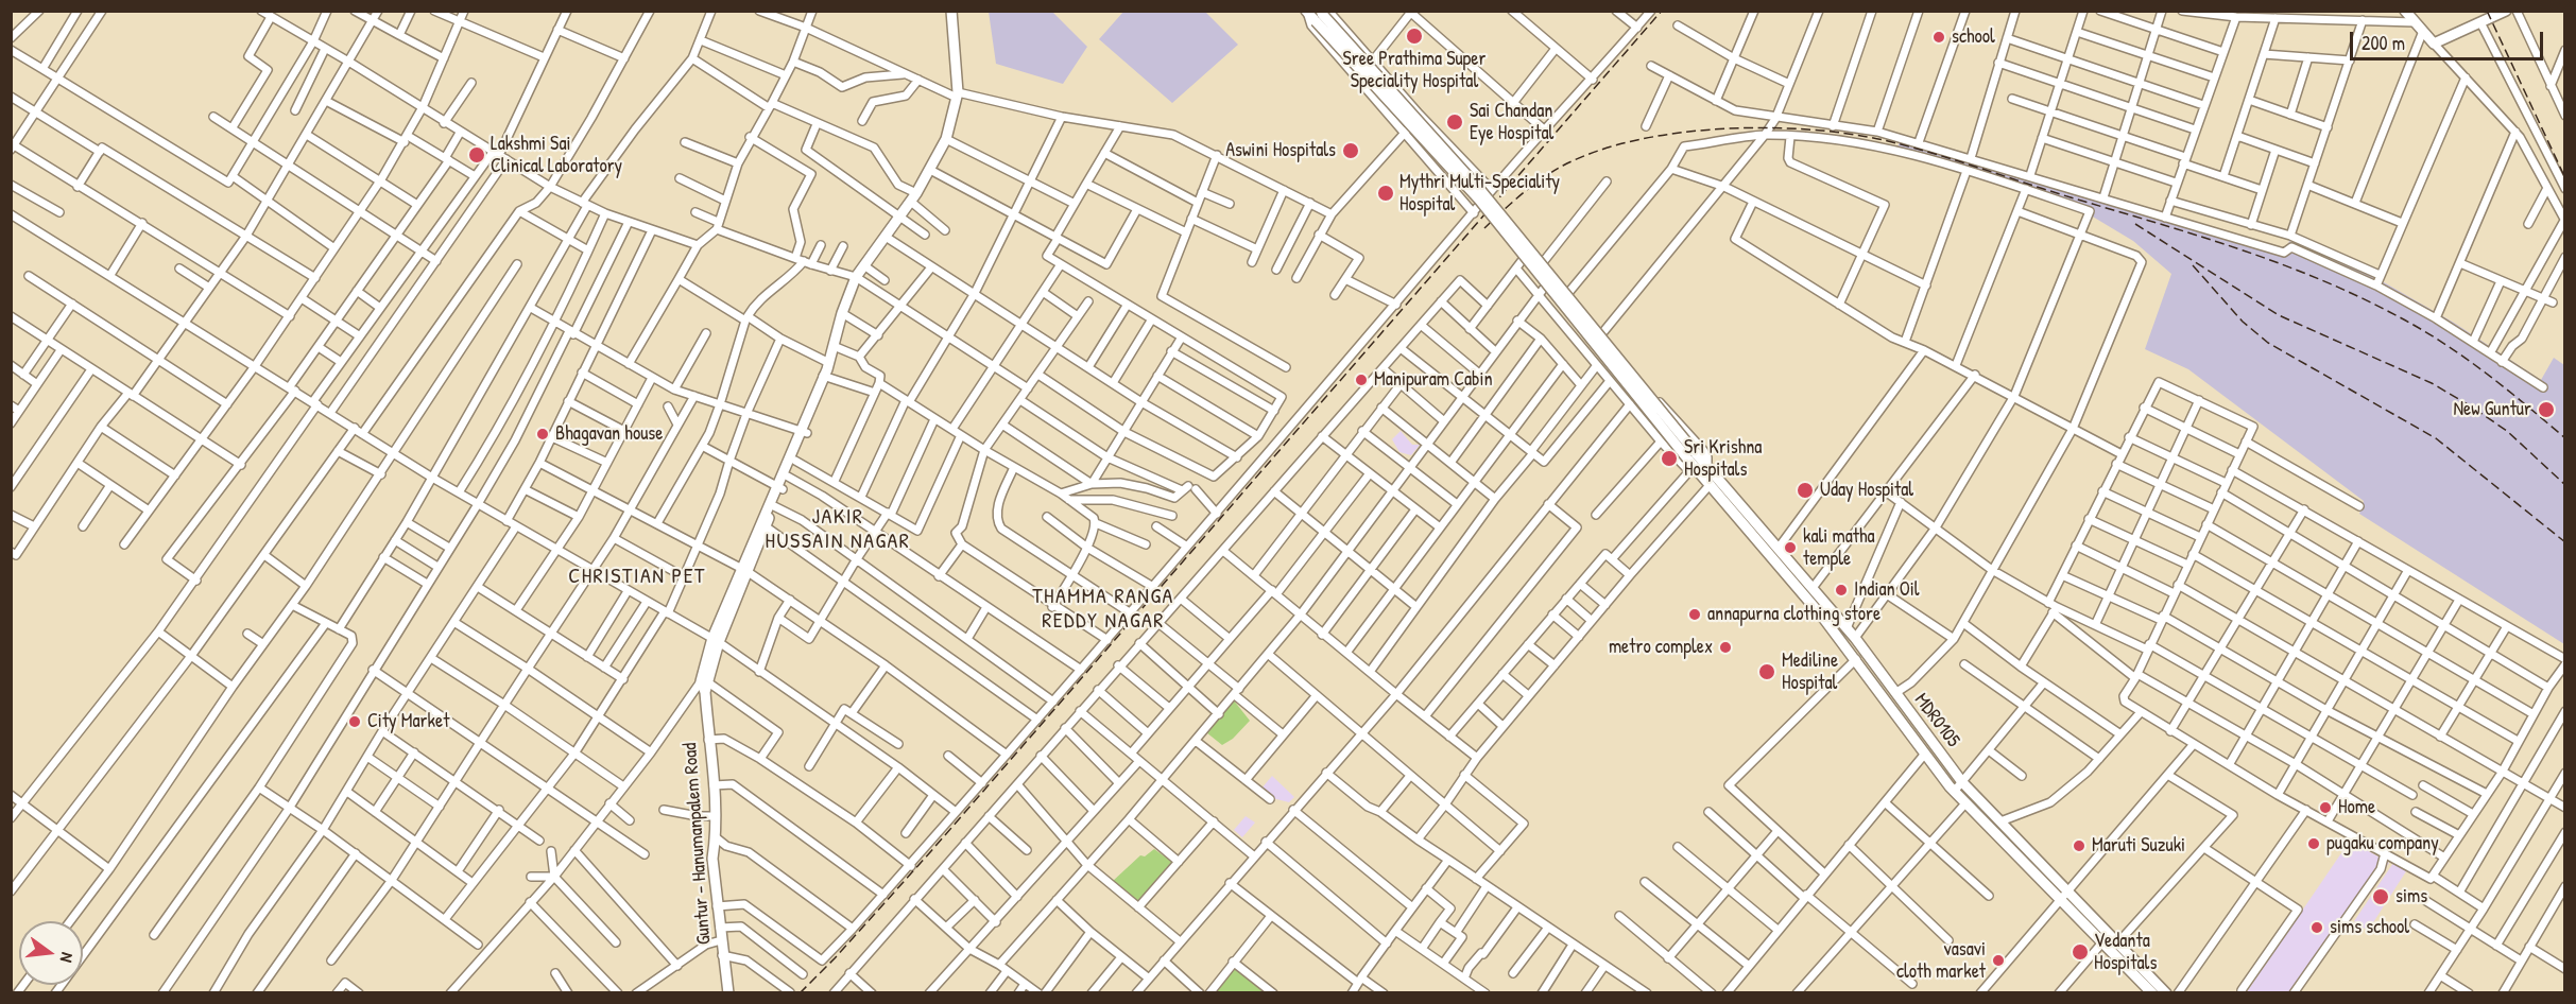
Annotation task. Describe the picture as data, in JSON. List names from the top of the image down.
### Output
{
  "streets": {
    "main road": ["MDR0105", "Guntur - Hanumanpalem Road"]
  },
  "districts": ["JAKIR HUSSAIN NAGAR", "CHRISTIAN PET", "THAMMA RANGA REDDY NAGAR"],
  "places": [
    "Sree Prathima Super Speciality Hospital",
    "school",
    "Sai Chandan Eye Hospital",
    "Aswini Hospitals",
    "Lakshmi Sai Clinical Laboratory",
    "Mythri Multi-Speciality Hospital",
    "Manipuram Cabin",
    "New Guntur",
    "Bhagavan house",
    "Sri Krishna Hospitals",
    "Uday Hospital",
    "kali matha temple",
    "Indian Oil",
    "annapurna clothing store",
    "metro complex",
    "Mediline Hospital",
    "City Market",
    "Home",
    "pugaku company",
    "Maruti Suzuki",
    "sims",
    "sims school",
    "Vedanta Hospitals",
    "vasavi cloth market"
  ],
  "scale_bar": "200 m",
  "north": "right"
}
